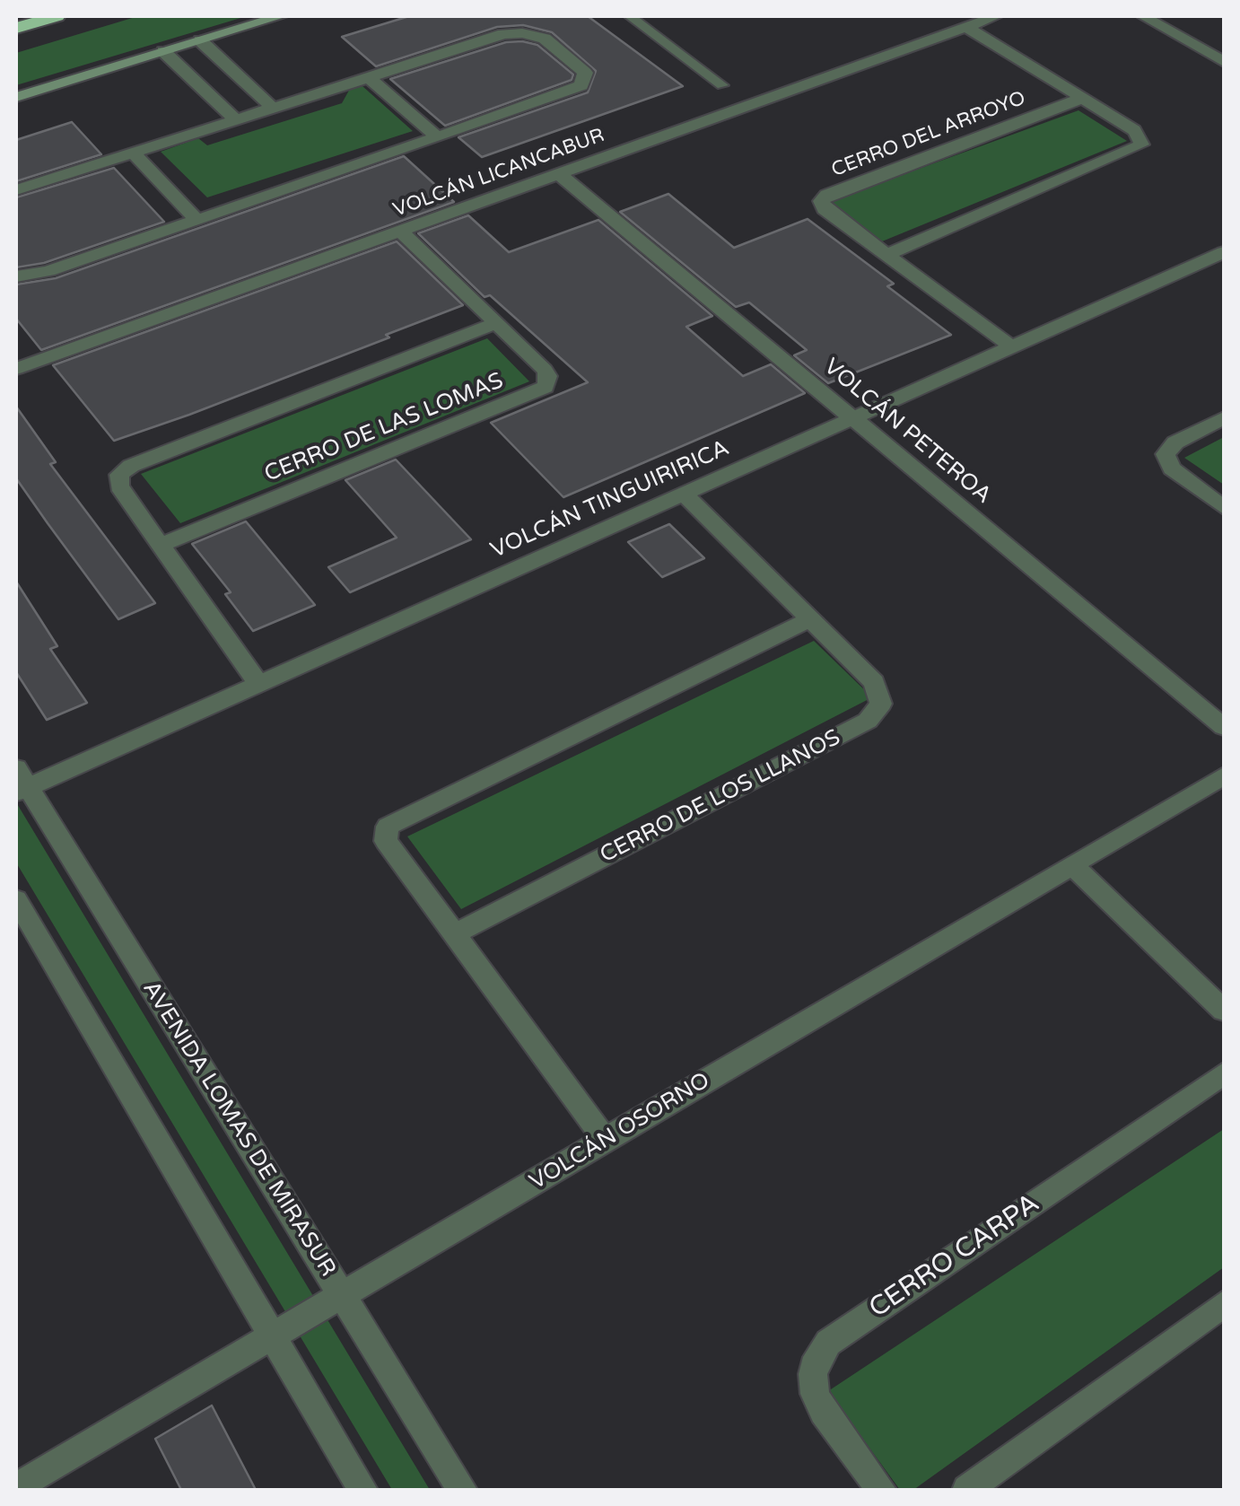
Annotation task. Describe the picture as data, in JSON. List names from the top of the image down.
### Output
{
  "streets": {
    "street": [
      "CERRO DEL ARROYO",
      "VOLCÁN LICANCABUR",
      "CERRO DE LAS LOMAS",
      "VOLCÁN PETEROA",
      "VOLCÁN TINGUIRIRICA",
      "CERRO DE LOS LLANOS",
      "AVENIDA LOMAS DE MIRASUR",
      "VOLCÁN OSORNO",
      "CERRO CARPA"
    ]
  },
  "crossings": [
    ["CERRO DEL ARROYO", "VOLCÁN LICANCABUR"],
    ["CERRO DEL ARROYO", "VOLCÁN TINGUIRIRICA"],
    ["VOLCÁN LICANCABUR", "CERRO DE LAS LOMAS"],
    ["VOLCÁN LICANCABUR", "VOLCÁN PETEROA"],
    ["VOLCÁN PETEROA", "VOLCÁN TINGUIRIRICA"],
    ["VOLCÁN TINGUIRIRICA", "CERRO DE LOS LLANOS"],
    ["VOLCÁN TINGUIRIRICA", "AVENIDA LOMAS DE MIRASUR"],
    ["AVENIDA LOMAS DE MIRASUR", "VOLCÁN OSORNO"]
  ]
}
